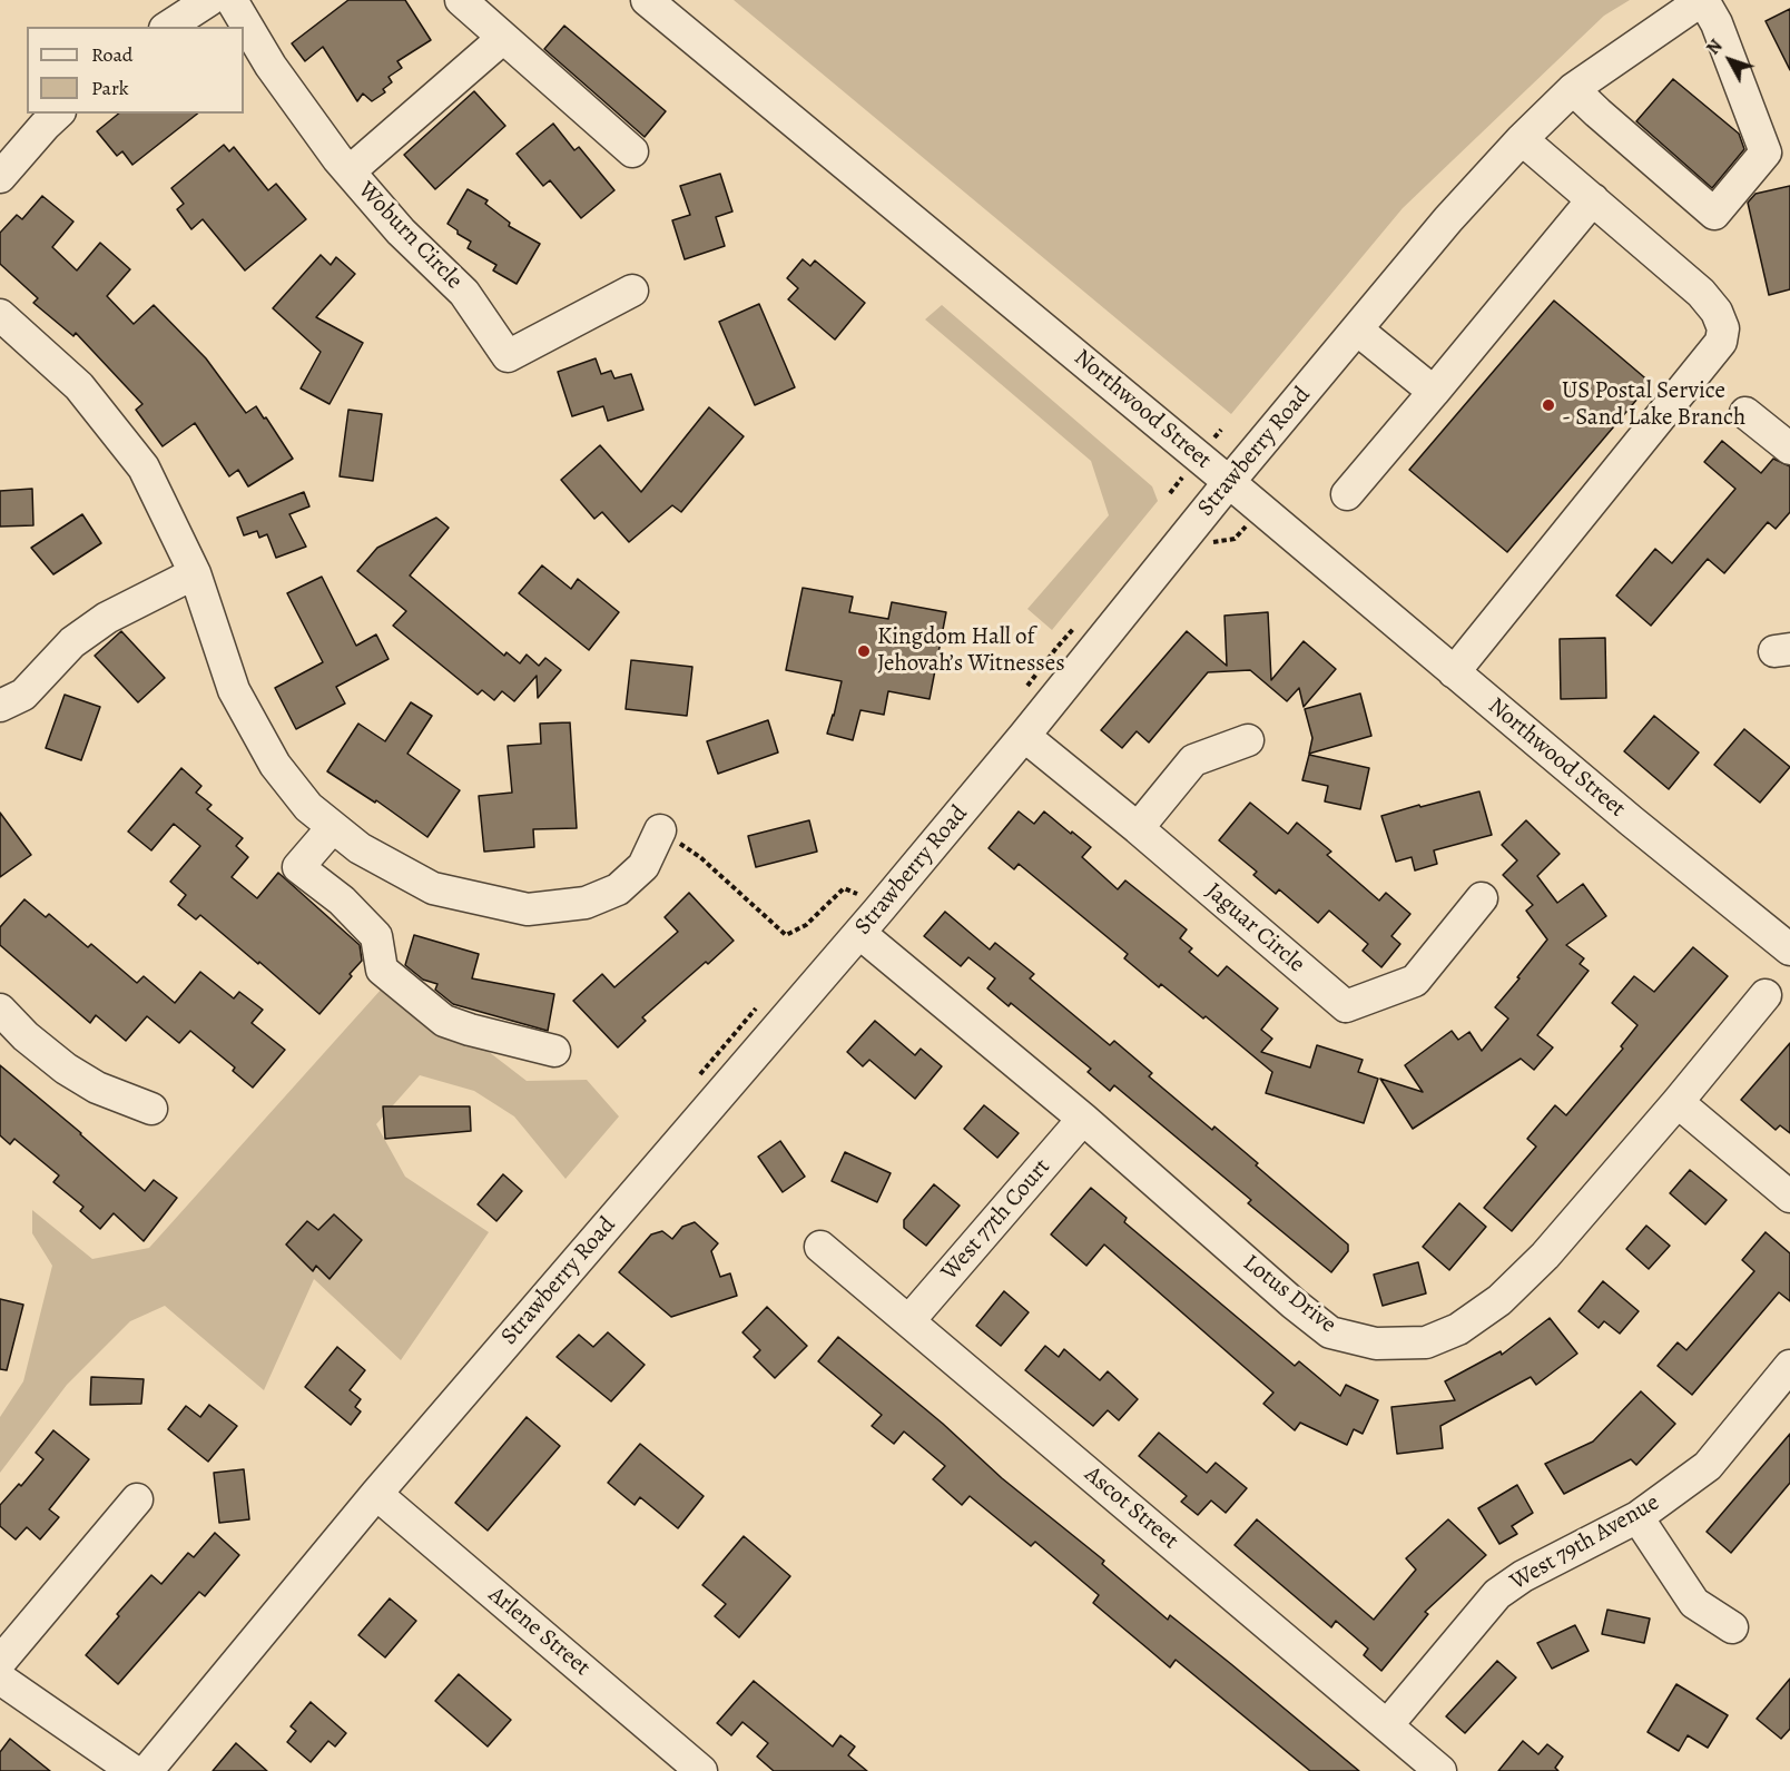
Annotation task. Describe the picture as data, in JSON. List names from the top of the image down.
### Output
{
  "streets": {
    "street": [
      "Woburn Circle",
      "Northwood Street",
      "Strawberry Road",
      "Jaguar Circle",
      "West 77th Court",
      "Lotus Drive",
      "Ascot Street",
      "West 79th Avenue",
      "Arlene Street"
    ]
  },
  "crossings": [
    ["Northwood Street", "Strawberry Road"],
    ["Strawberry Road", "Jaguar Circle"],
    ["Strawberry Road", "Lotus Drive"],
    ["Strawberry Road", "Arlene Street"],
    ["West 77th Court", "Lotus Drive"],
    ["West 77th Court", "Ascot Street"],
    ["Ascot Street", "West 79th Avenue"]
  ],
  "places": ["US Postal Service - Sand Lake Branch", "Kingdom Hall of Jehovah’s Witnesses"],
  "legend": ["Road", "Park"],
  "north": "top left"
}
